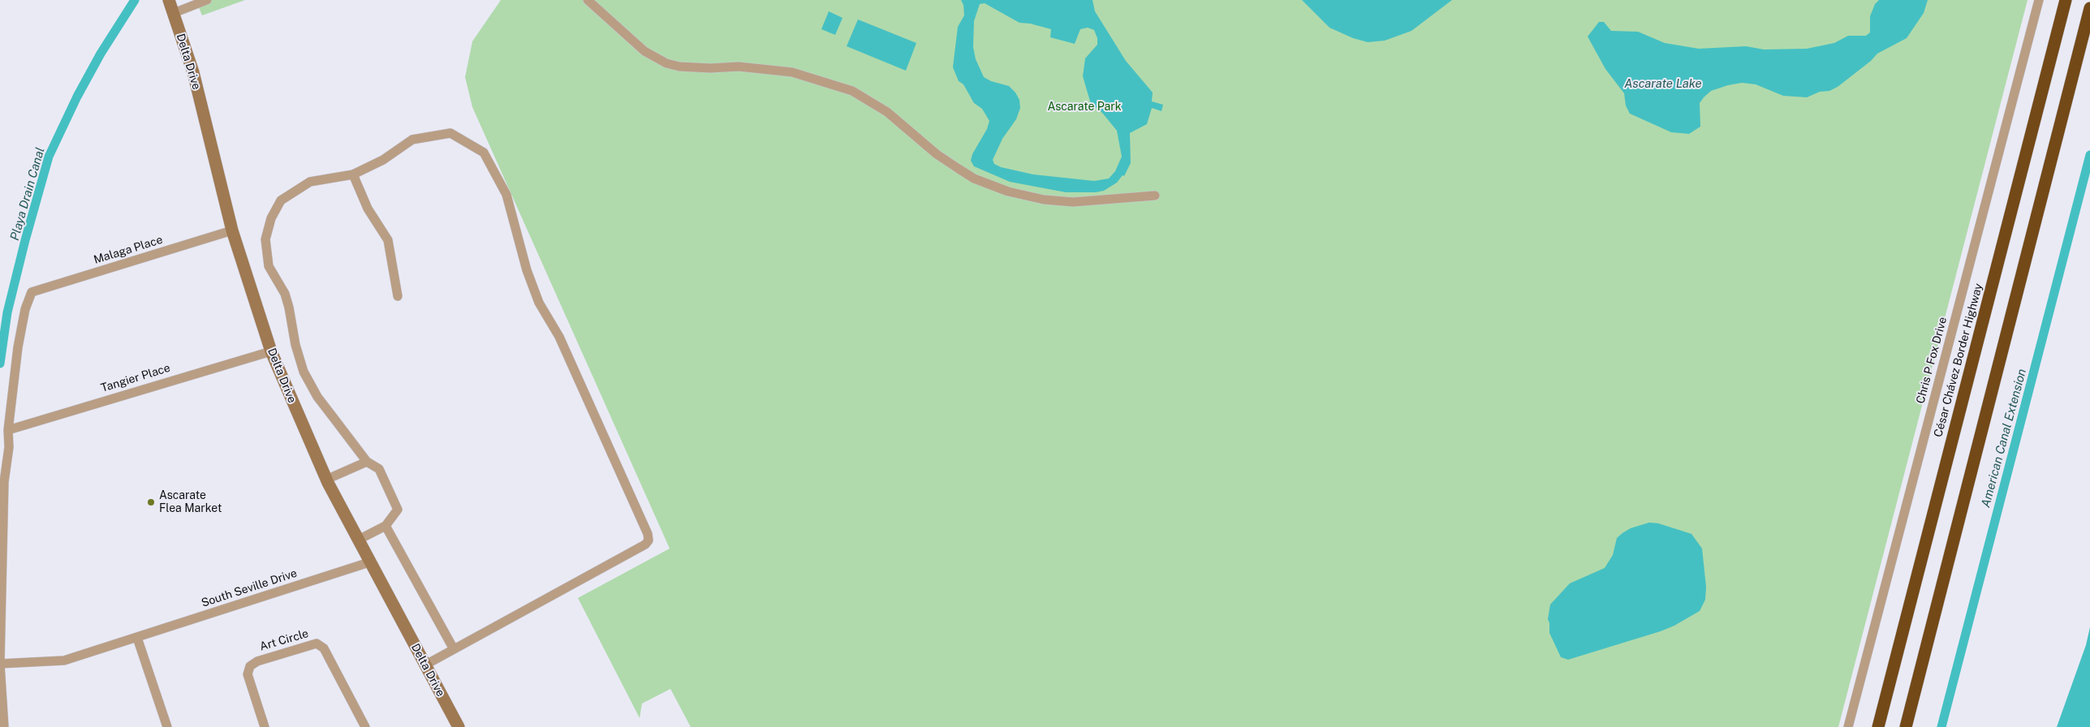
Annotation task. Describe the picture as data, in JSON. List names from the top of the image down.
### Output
{
  "streets": {
    "highway": ["César Chávez Border Highway"],
    "main road": ["Delta Drive"],
    "street": [
      "Malaga Place",
      "Chris P Fox Drive",
      "Tangier Place",
      "South Seville Drive",
      "Art Circle"
    ]
  },
  "crossings": [
    ["Delta Drive", "Malaga Place"],
    ["Delta Drive", "Tangier Place"],
    ["Delta Drive", "South Seville Drive"],
    ["Malaga Place", "Tangier Place"]
  ],
  "water": ["Ascarate Lake", "Playa Drain Canal", "American Canal Extension"],
  "parks": ["Ascarate Park"],
  "places": ["Ascarate Flea Market"]
}
